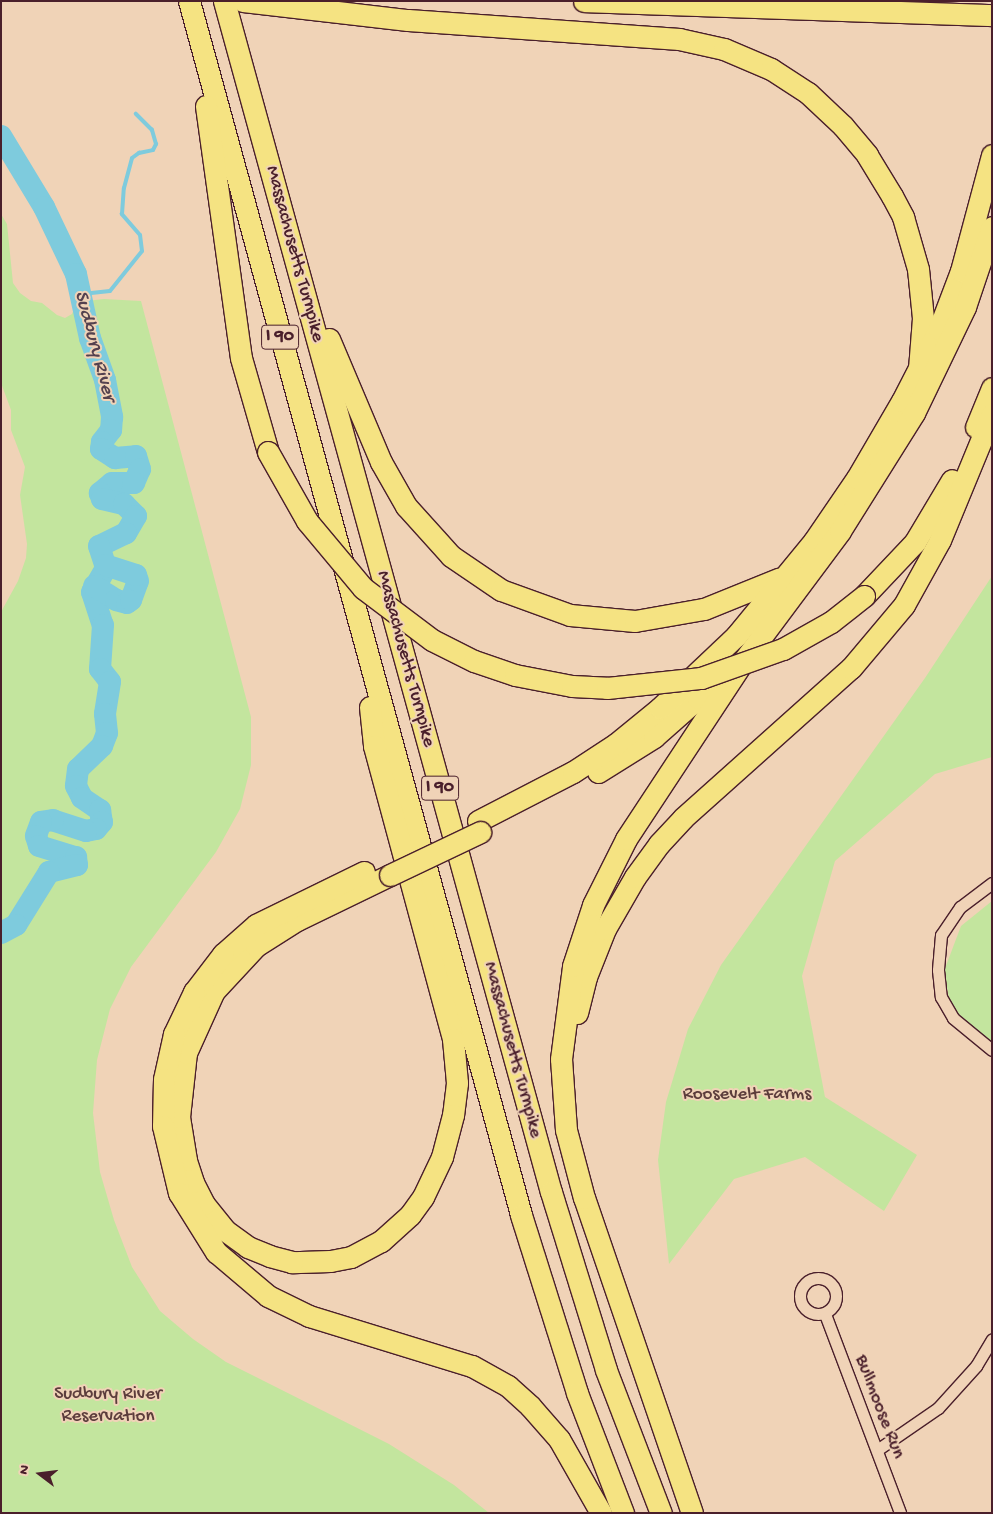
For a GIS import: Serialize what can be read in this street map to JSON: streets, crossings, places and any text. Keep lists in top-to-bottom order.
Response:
{
  "streets": {
    "highway": ["Massachusetts Turnpike", "I 90"],
    "street": ["Bullmoose Run"]
  },
  "water": ["Sudbury River"],
  "parks": ["Roosevelt Farms", "Sudbury River Reservation"],
  "north": "left"
}
